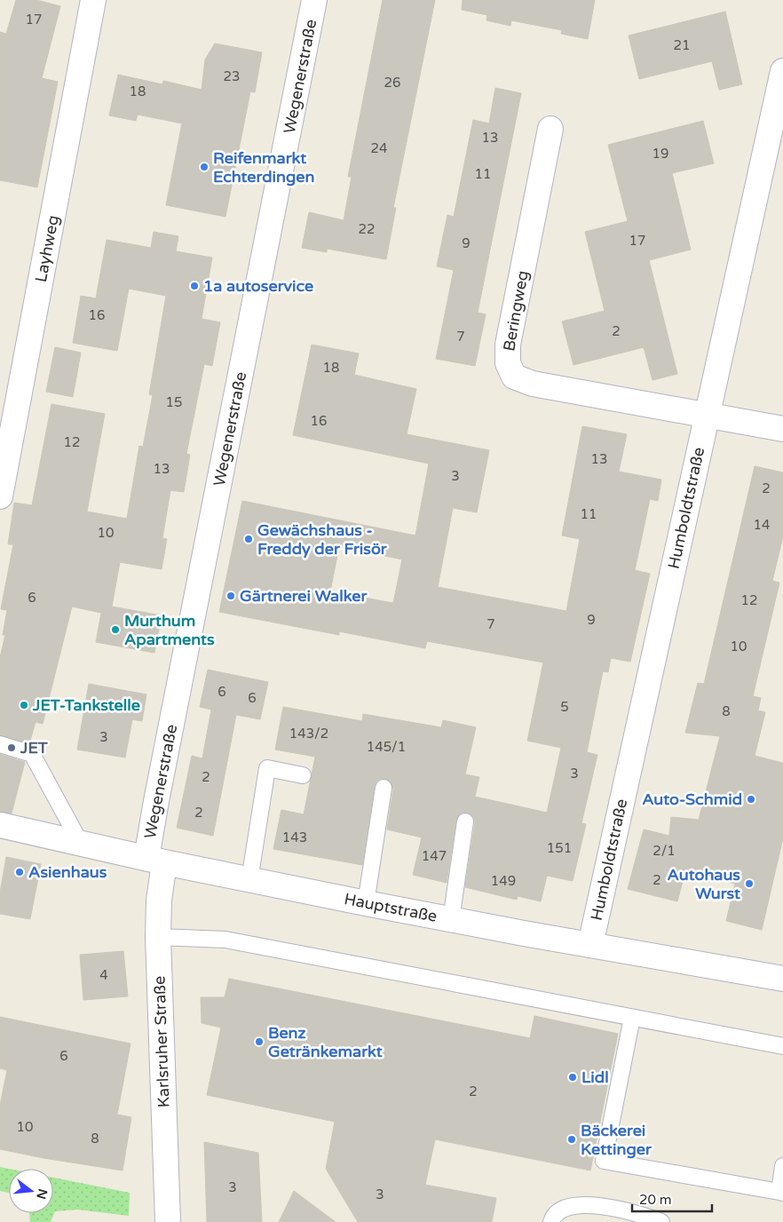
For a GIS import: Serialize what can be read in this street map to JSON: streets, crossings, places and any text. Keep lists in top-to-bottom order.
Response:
{
  "streets": {
    "street": [
      "Wegenerstraße",
      "Layhweg",
      "Beringweg",
      "Humboldtstraße",
      "Hauptstraße",
      "Karlsruher Straße"
    ]
  },
  "crossings": [
    ["Wegenerstraße", "Hauptstraße"],
    ["Wegenerstraße", "Karlsruher Straße"],
    ["Beringweg", "Humboldtstraße"],
    ["Humboldtstraße", "Hauptstraße"],
    ["Hauptstraße", "Karlsruher Straße"]
  ],
  "places": [
    "Reifenmarkt Echterdingen",
    "1a autoservice",
    "Gewächshaus - Freddy der Frisör",
    "Gärtnerei Walker",
    "Murthum Apartments",
    "JET-Tankstelle",
    "JET",
    "Auto-Schmid",
    "Asienhaus",
    "Autohaus Wurst",
    "Benz Getränkemarkt",
    "Lidl",
    "Bäckerei Kettinger"
  ],
  "house_numbers": [
    "17",
    "21",
    "23",
    "26",
    "18",
    "13",
    "24",
    "19",
    "11",
    "22",
    "17",
    "9",
    "16",
    "2",
    "7",
    "18",
    "15",
    "16",
    "12",
    "13",
    "13",
    "3",
    "2",
    "11",
    "14",
    "10",
    "6",
    "12",
    "9",
    "7",
    "10",
    "6",
    "6",
    "5",
    "8",
    "143/2",
    "3",
    "145/1",
    "3",
    "2",
    "2",
    "143",
    "151",
    "2/1",
    "147",
    "2",
    "149",
    "4",
    "6",
    "2",
    "10",
    "8",
    "3",
    "3"
  ],
  "scale_bar": "20 m",
  "north": "right"
}
